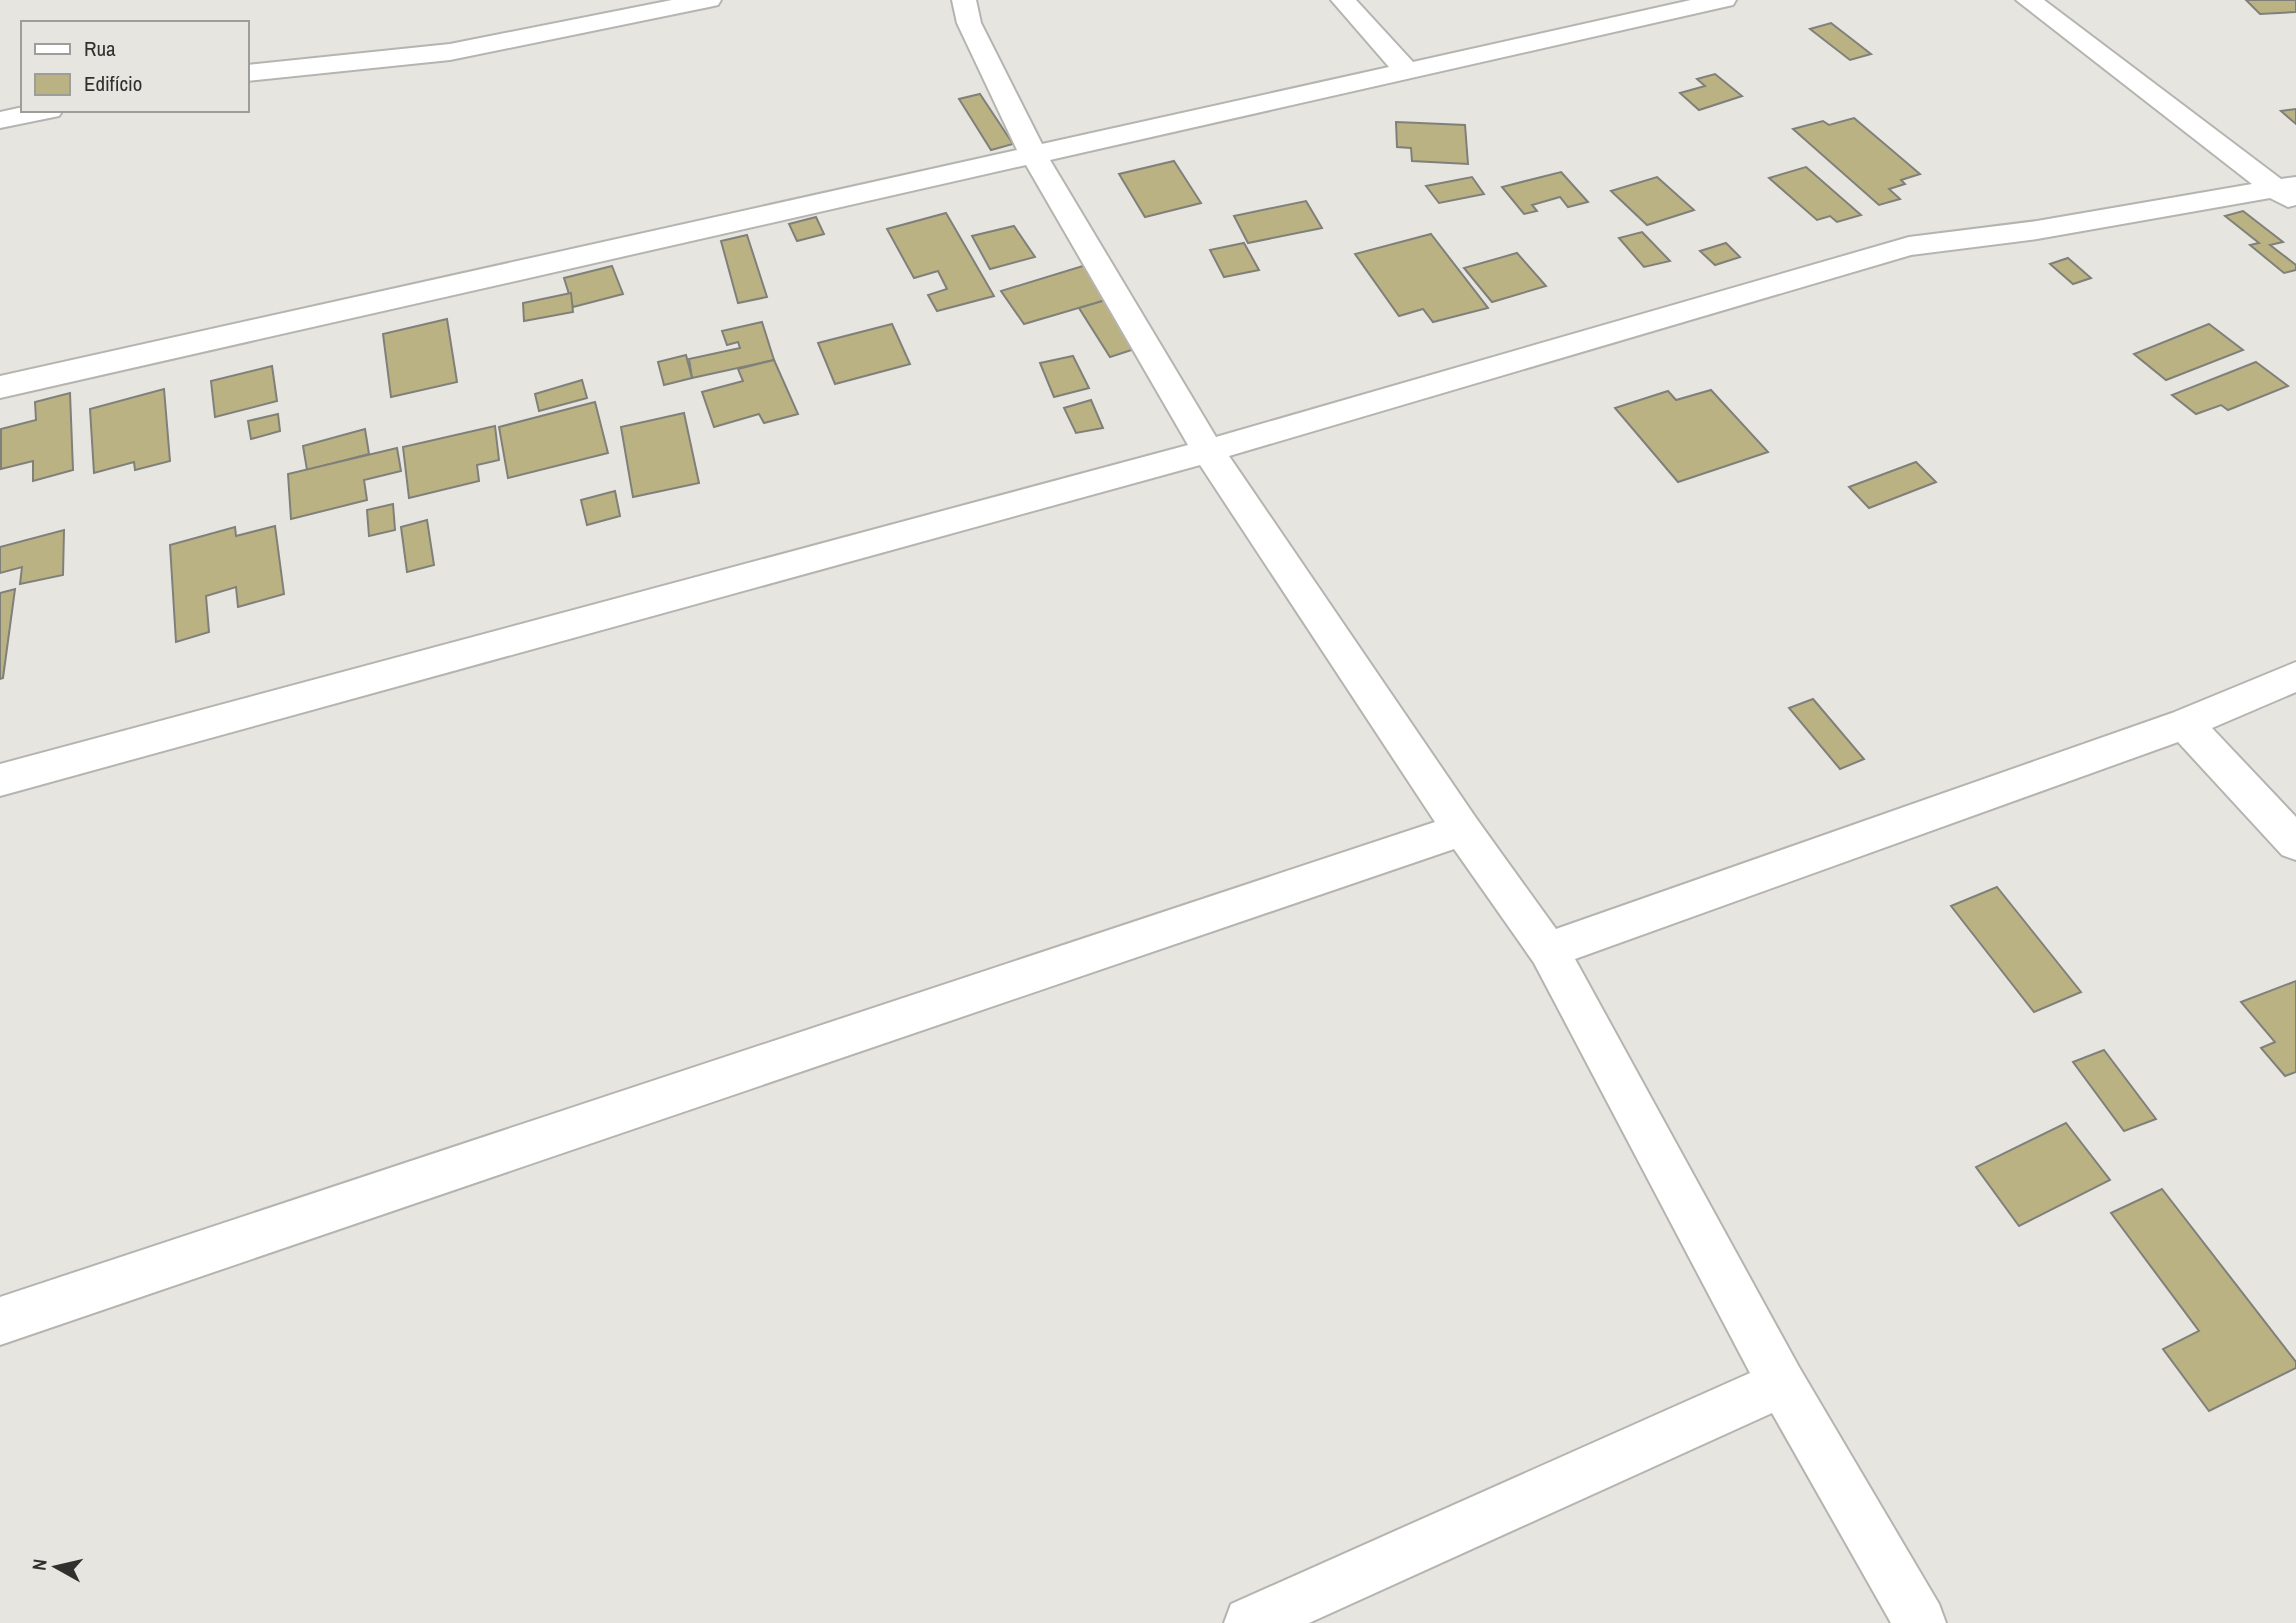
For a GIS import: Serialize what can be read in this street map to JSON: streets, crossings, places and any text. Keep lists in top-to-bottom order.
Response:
{
  "legend": ["Rua", "Edifício"],
  "north": "left"
}
